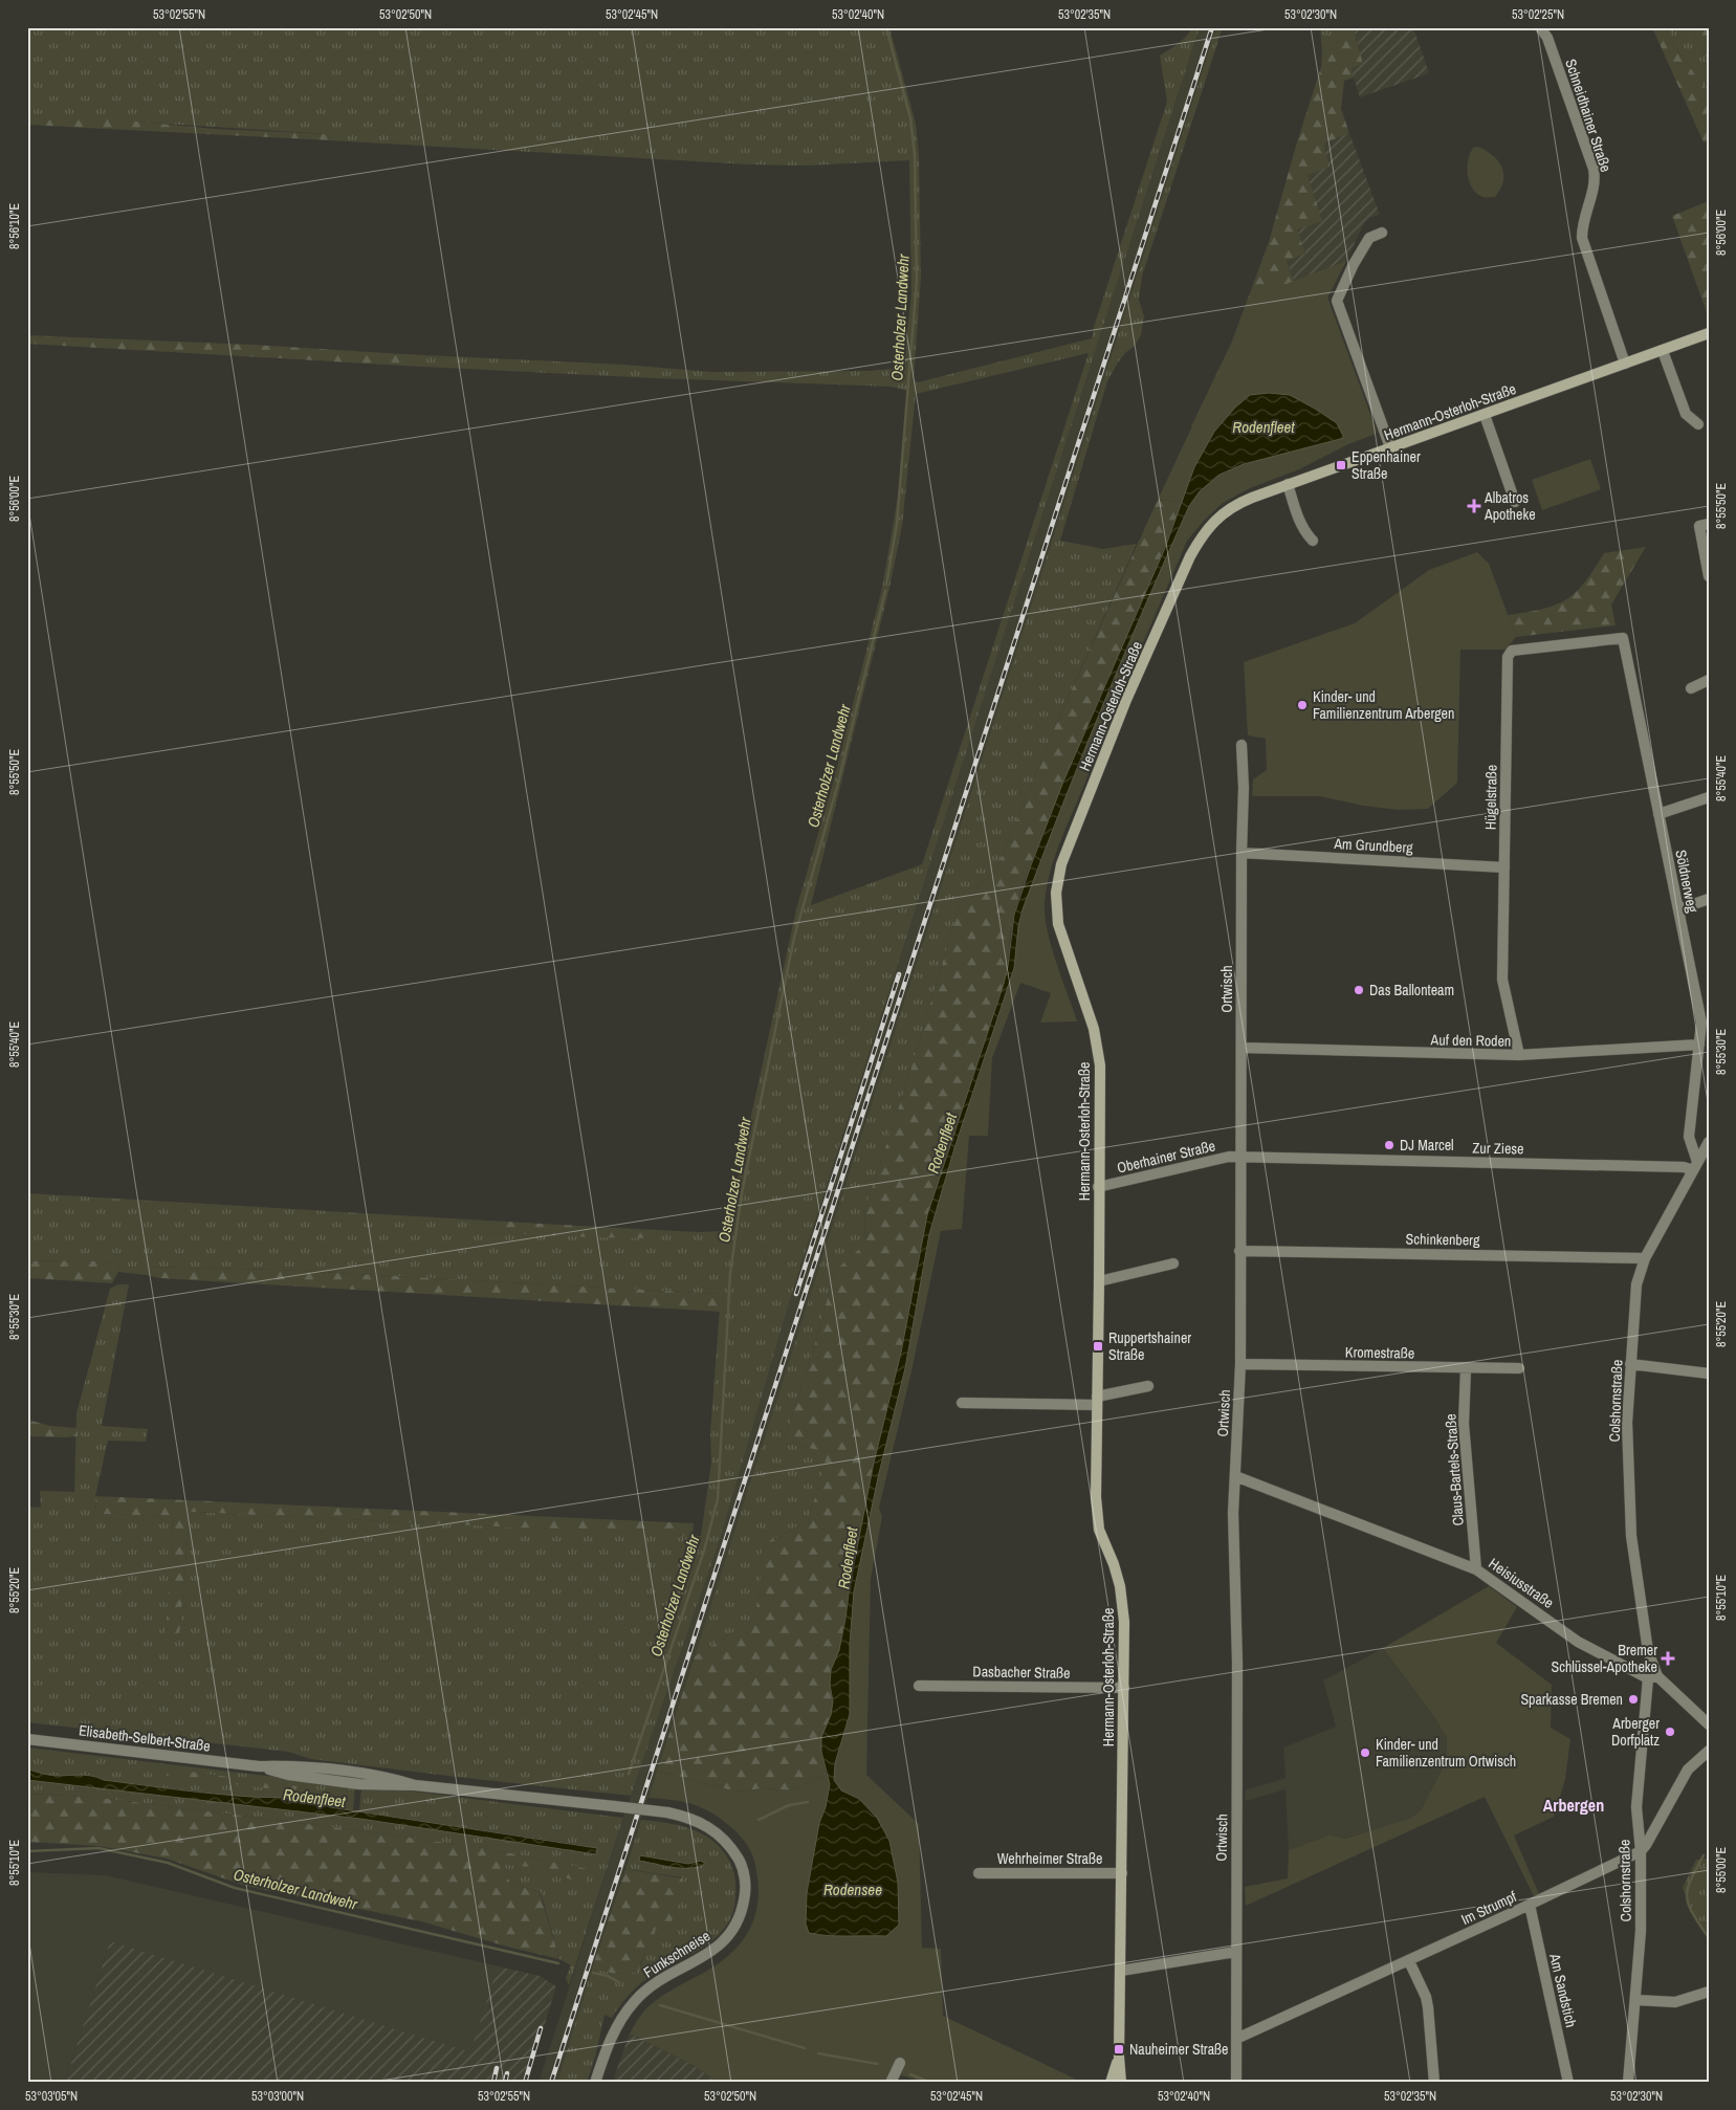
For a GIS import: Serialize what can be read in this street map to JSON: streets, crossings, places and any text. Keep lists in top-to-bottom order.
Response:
{
  "streets": {
    "street": [
      "Schneidhainer Straße",
      "Hermann-Osterloh-Straße",
      "Hügelstraße",
      "Am Grundberg",
      "Söldnerweg",
      "Ortwisch",
      "Auf den Roden",
      "Zur Ziese",
      "Oberhainer Straße",
      "Schinkenberg",
      "Kromestraße",
      "Colshornstraße",
      "Claus-Bartels-Straße",
      "Heisiusstraße",
      "Dasbacher Straße",
      "Elisabeth-Selbert-Straße",
      "Wehrheimer Straße",
      "Im Strumpf",
      "Funkschneise",
      "Am Sandstich"
    ]
  },
  "crossings": [
    ["Schneidhainer Straße", "Hermann-Osterloh-Straße"],
    ["Hermann-Osterloh-Straße", "Oberhainer Straße"],
    ["Hermann-Osterloh-Straße", "Dasbacher Straße"],
    ["Hermann-Osterloh-Straße", "Wehrheimer Straße"],
    ["Hügelstraße", "Am Grundberg"],
    ["Hügelstraße", "Söldnerweg"],
    ["Hügelstraße", "Auf den Roden"],
    ["Am Grundberg", "Ortwisch"],
    ["Söldnerweg", "Auf den Roden"],
    ["Söldnerweg", "Zur Ziese"],
    ["Söldnerweg", "Colshornstraße"],
    ["Ortwisch", "Auf den Roden"],
    ["Ortwisch", "Zur Ziese"],
    ["Ortwisch", "Oberhainer Straße"],
    ["Ortwisch", "Schinkenberg"],
    ["Ortwisch", "Kromestraße"],
    ["Ortwisch", "Heisiusstraße"],
    ["Ortwisch", "Im Strumpf"],
    ["Zur Ziese", "Oberhainer Straße"],
    ["Zur Ziese", "Colshornstraße"],
    ["Schinkenberg", "Colshornstraße"],
    ["Kromestraße", "Claus-Bartels-Straße"],
    ["Colshornstraße", "Heisiusstraße"],
    ["Colshornstraße", "Im Strumpf"],
    ["Claus-Bartels-Straße", "Heisiusstraße"],
    ["Elisabeth-Selbert-Straße", "Funkschneise"],
    ["Im Strumpf", "Am Sandstich"]
  ],
  "districts": ["Arbergen"],
  "water": ["Osterholzer Landwehr", "Rodenfleet", "Rodensee"],
  "places": {
    "transit": ["Eppenhainer Straße", "Ruppertshainer Straße", "Nauheimer Straße"],
    "health": ["Albatros Apotheke", "Bremer Schlüssel-Apotheke"],
    "other": [
      "Kinder- und Familienzentrum Arbergen",
      "Das Ballonteam",
      "DJ Marcel",
      "Sparkasse Bremen",
      "Arberger Dorfplatz",
      "Kinder- und Familienzentrum Ortwisch"
    ]
  },
  "coordinates": [
    "53°02'55\"N",
    "53°02'50\"N",
    "53°02'45\"N",
    "53°02'40\"N",
    "53°02'35\"N",
    "53°02'30\"N",
    "53°02'25\"N",
    "8°56'10\"E",
    "8°56'00\"E",
    "8°55'50\"E",
    "8°55'40\"E",
    "8°55'30\"E",
    "8°55'20\"E",
    "8°55'10\"E",
    "8°55'00\"E",
    "53°03'05\"N",
    "53°03'00\"N"
  ]
}
